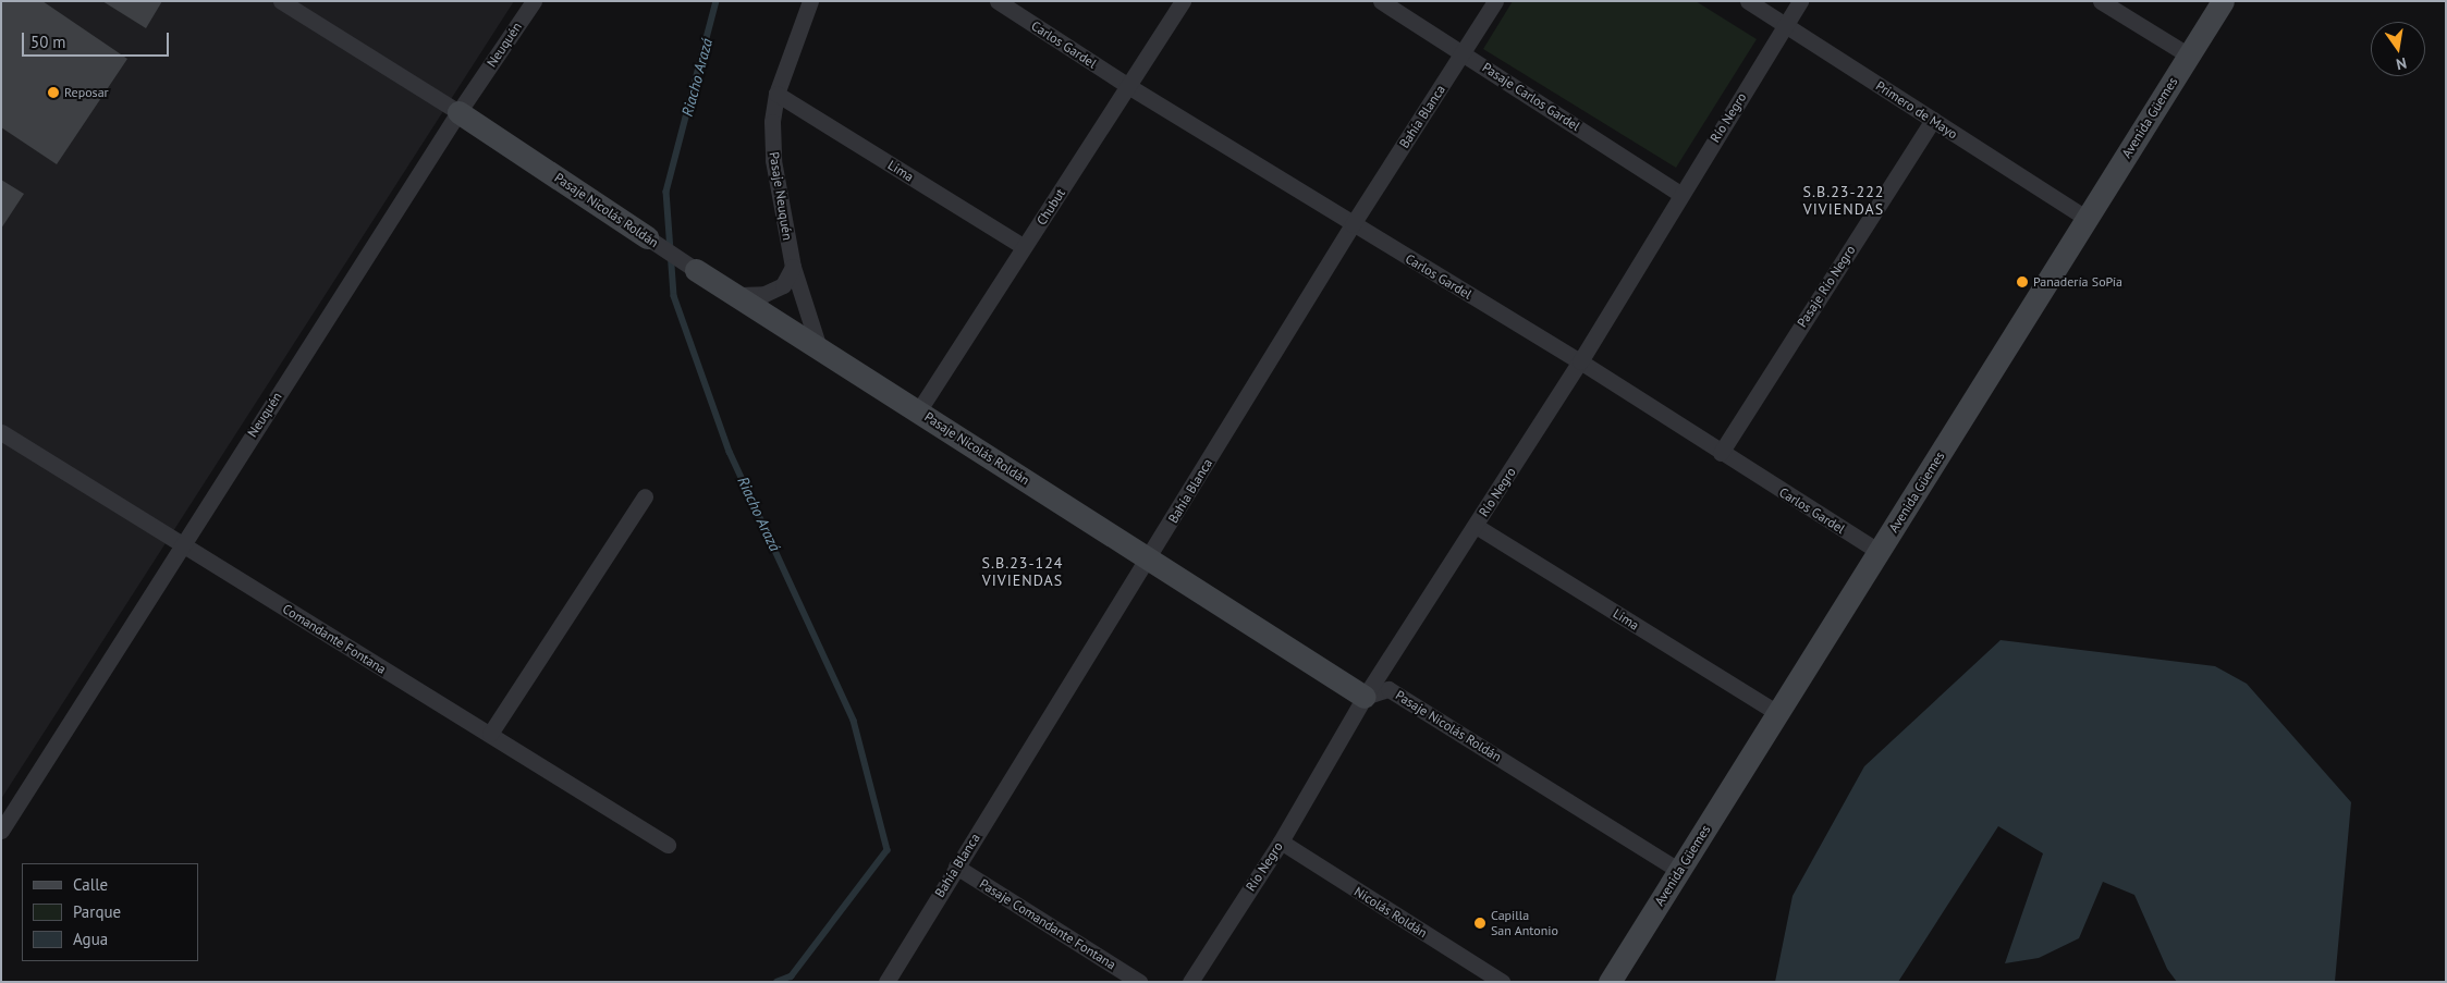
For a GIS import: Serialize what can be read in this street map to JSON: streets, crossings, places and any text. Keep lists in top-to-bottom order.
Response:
{
  "streets": {
    "street": [
      "Neuquén",
      "Carlos Gardel",
      "Pasaje Carlos Gardel",
      "Primero de Mayo",
      "Bahía Blanca",
      "Río Negro",
      "Avenida Güemes",
      "Lima",
      "Pasaje Neuquén",
      "Chubut",
      "Pasaje Nicolás Roldán",
      "Pasaje Río Negro",
      "Comandante Fontana",
      "Nicolás Roldán",
      "Pasaje Comandante Fontana"
    ]
  },
  "crossings": [
    ["Neuquén", "Pasaje Nicolás Roldán"],
    ["Neuquén", "Comandante Fontana"],
    ["Carlos Gardel", "Bahía Blanca"],
    ["Carlos Gardel", "Río Negro"],
    ["Carlos Gardel", "Avenida Güemes"],
    ["Carlos Gardel", "Chubut"],
    ["Carlos Gardel", "Pasaje Río Negro"],
    ["Pasaje Carlos Gardel", "Bahía Blanca"],
    ["Pasaje Carlos Gardel", "Río Negro"],
    ["Primero de Mayo", "Río Negro"],
    ["Primero de Mayo", "Avenida Güemes"],
    ["Primero de Mayo", "Pasaje Río Negro"],
    ["Bahía Blanca", "Pasaje Nicolás Roldán"],
    ["Bahía Blanca", "Pasaje Comandante Fontana"],
    ["Río Negro", "Lima"],
    ["Río Negro", "Pasaje Nicolás Roldán"],
    ["Río Negro", "Nicolás Roldán"],
    ["Avenida Güemes", "Lima"],
    ["Avenida Güemes", "Pasaje Nicolás Roldán"],
    ["Lima", "Pasaje Neuquén"],
    ["Lima", "Chubut"],
    ["Pasaje Neuquén", "Pasaje Nicolás Roldán"],
    ["Chubut", "Pasaje Nicolás Roldán"]
  ],
  "districts": ["S.B.23-222 VIVIENDAS", "S.B.23-124 VIVIENDAS"],
  "water": ["Riacho Arazá"],
  "places": ["Reposar", "Panadería SoPía", "Capilla San Antonio"],
  "legend": ["Calle", "Parque", "Agua"],
  "scale_bar": "50 m",
  "north": "bottom"
}
